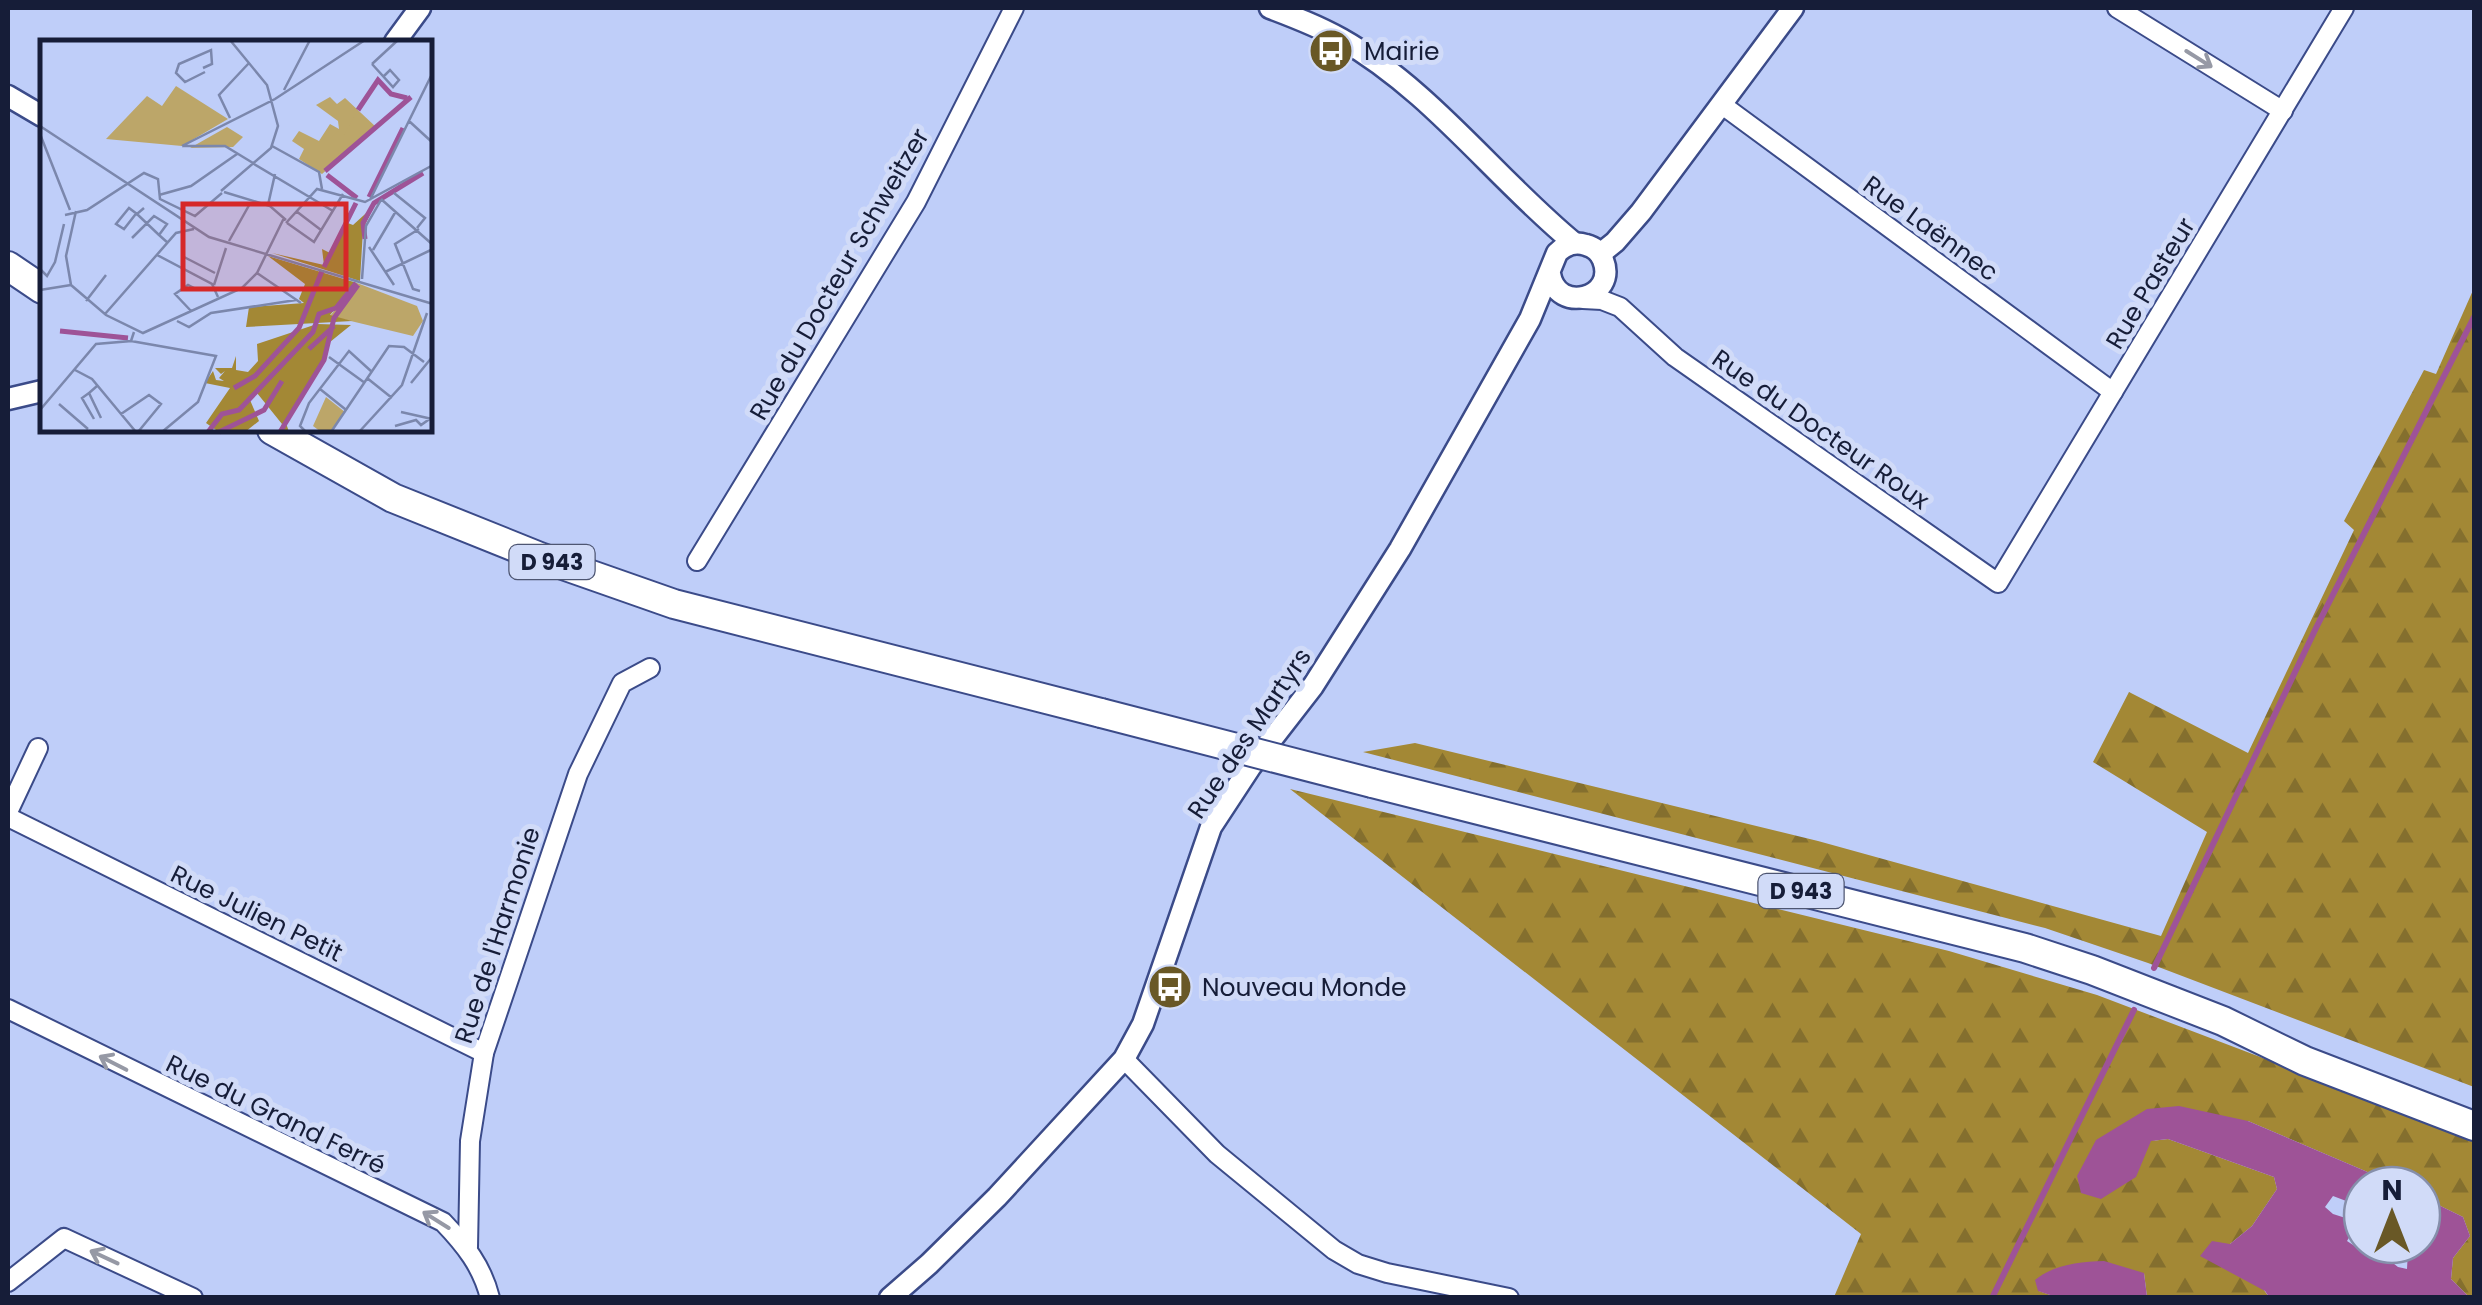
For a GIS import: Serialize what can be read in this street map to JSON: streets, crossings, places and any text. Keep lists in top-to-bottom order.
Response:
{
  "streets": {
    "main road": ["D 943"],
    "street": [
      "Rue Laënnec",
      "Rue du Docteur Schweitzer",
      "Rue Pasteur",
      "Rue du Docteur Roux",
      "Rue des Martyrs",
      "Rue Julien Petit",
      "Rue de l'Harmonie",
      "Rue du Grand Ferré"
    ]
  },
  "crossings": [
    ["Rue Laënnec", "Rue Pasteur"],
    ["Rue Pasteur", "Rue du Docteur Roux"],
    ["Rue du Docteur Roux", "Rue des Martyrs"],
    ["Rue Julien Petit", "Rue de l'Harmonie"],
    ["Rue de l'Harmonie", "Rue du Grand Ferré"]
  ],
  "one_way": ["Rue du Grand Ferré"],
  "places": {
    "bus stop": ["Mairie", "Nouveau Monde"]
  },
  "north": "top"
}
